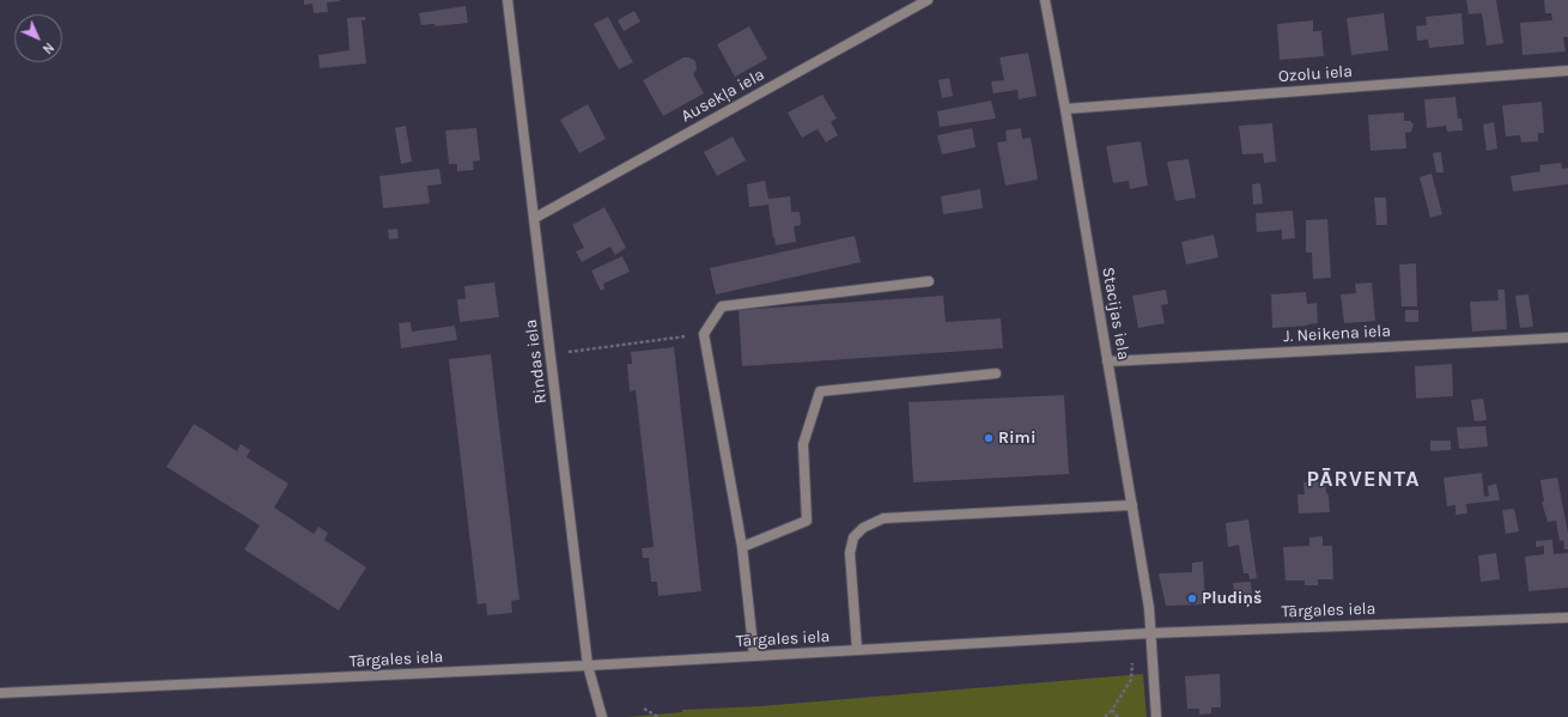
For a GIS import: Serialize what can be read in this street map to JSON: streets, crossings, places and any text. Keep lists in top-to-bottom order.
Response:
{
  "streets": {
    "street": [
      "Ozolu iela",
      "Ausekļa iela",
      "Stacijas iela",
      "J. Neikena iela",
      "Rindas iela",
      "Tārgales iela"
    ]
  },
  "crossings": [
    ["Ozolu iela", "Stacijas iela"],
    ["Ausekļa iela", "Rindas iela"],
    ["Stacijas iela", "J. Neikena iela"],
    ["Stacijas iela", "Tārgales iela"],
    ["Rindas iela", "Tārgales iela"]
  ],
  "districts": ["PĀRVENTA"],
  "places": ["Rimi", "Pludiņš"],
  "north": "bottom right"
}
